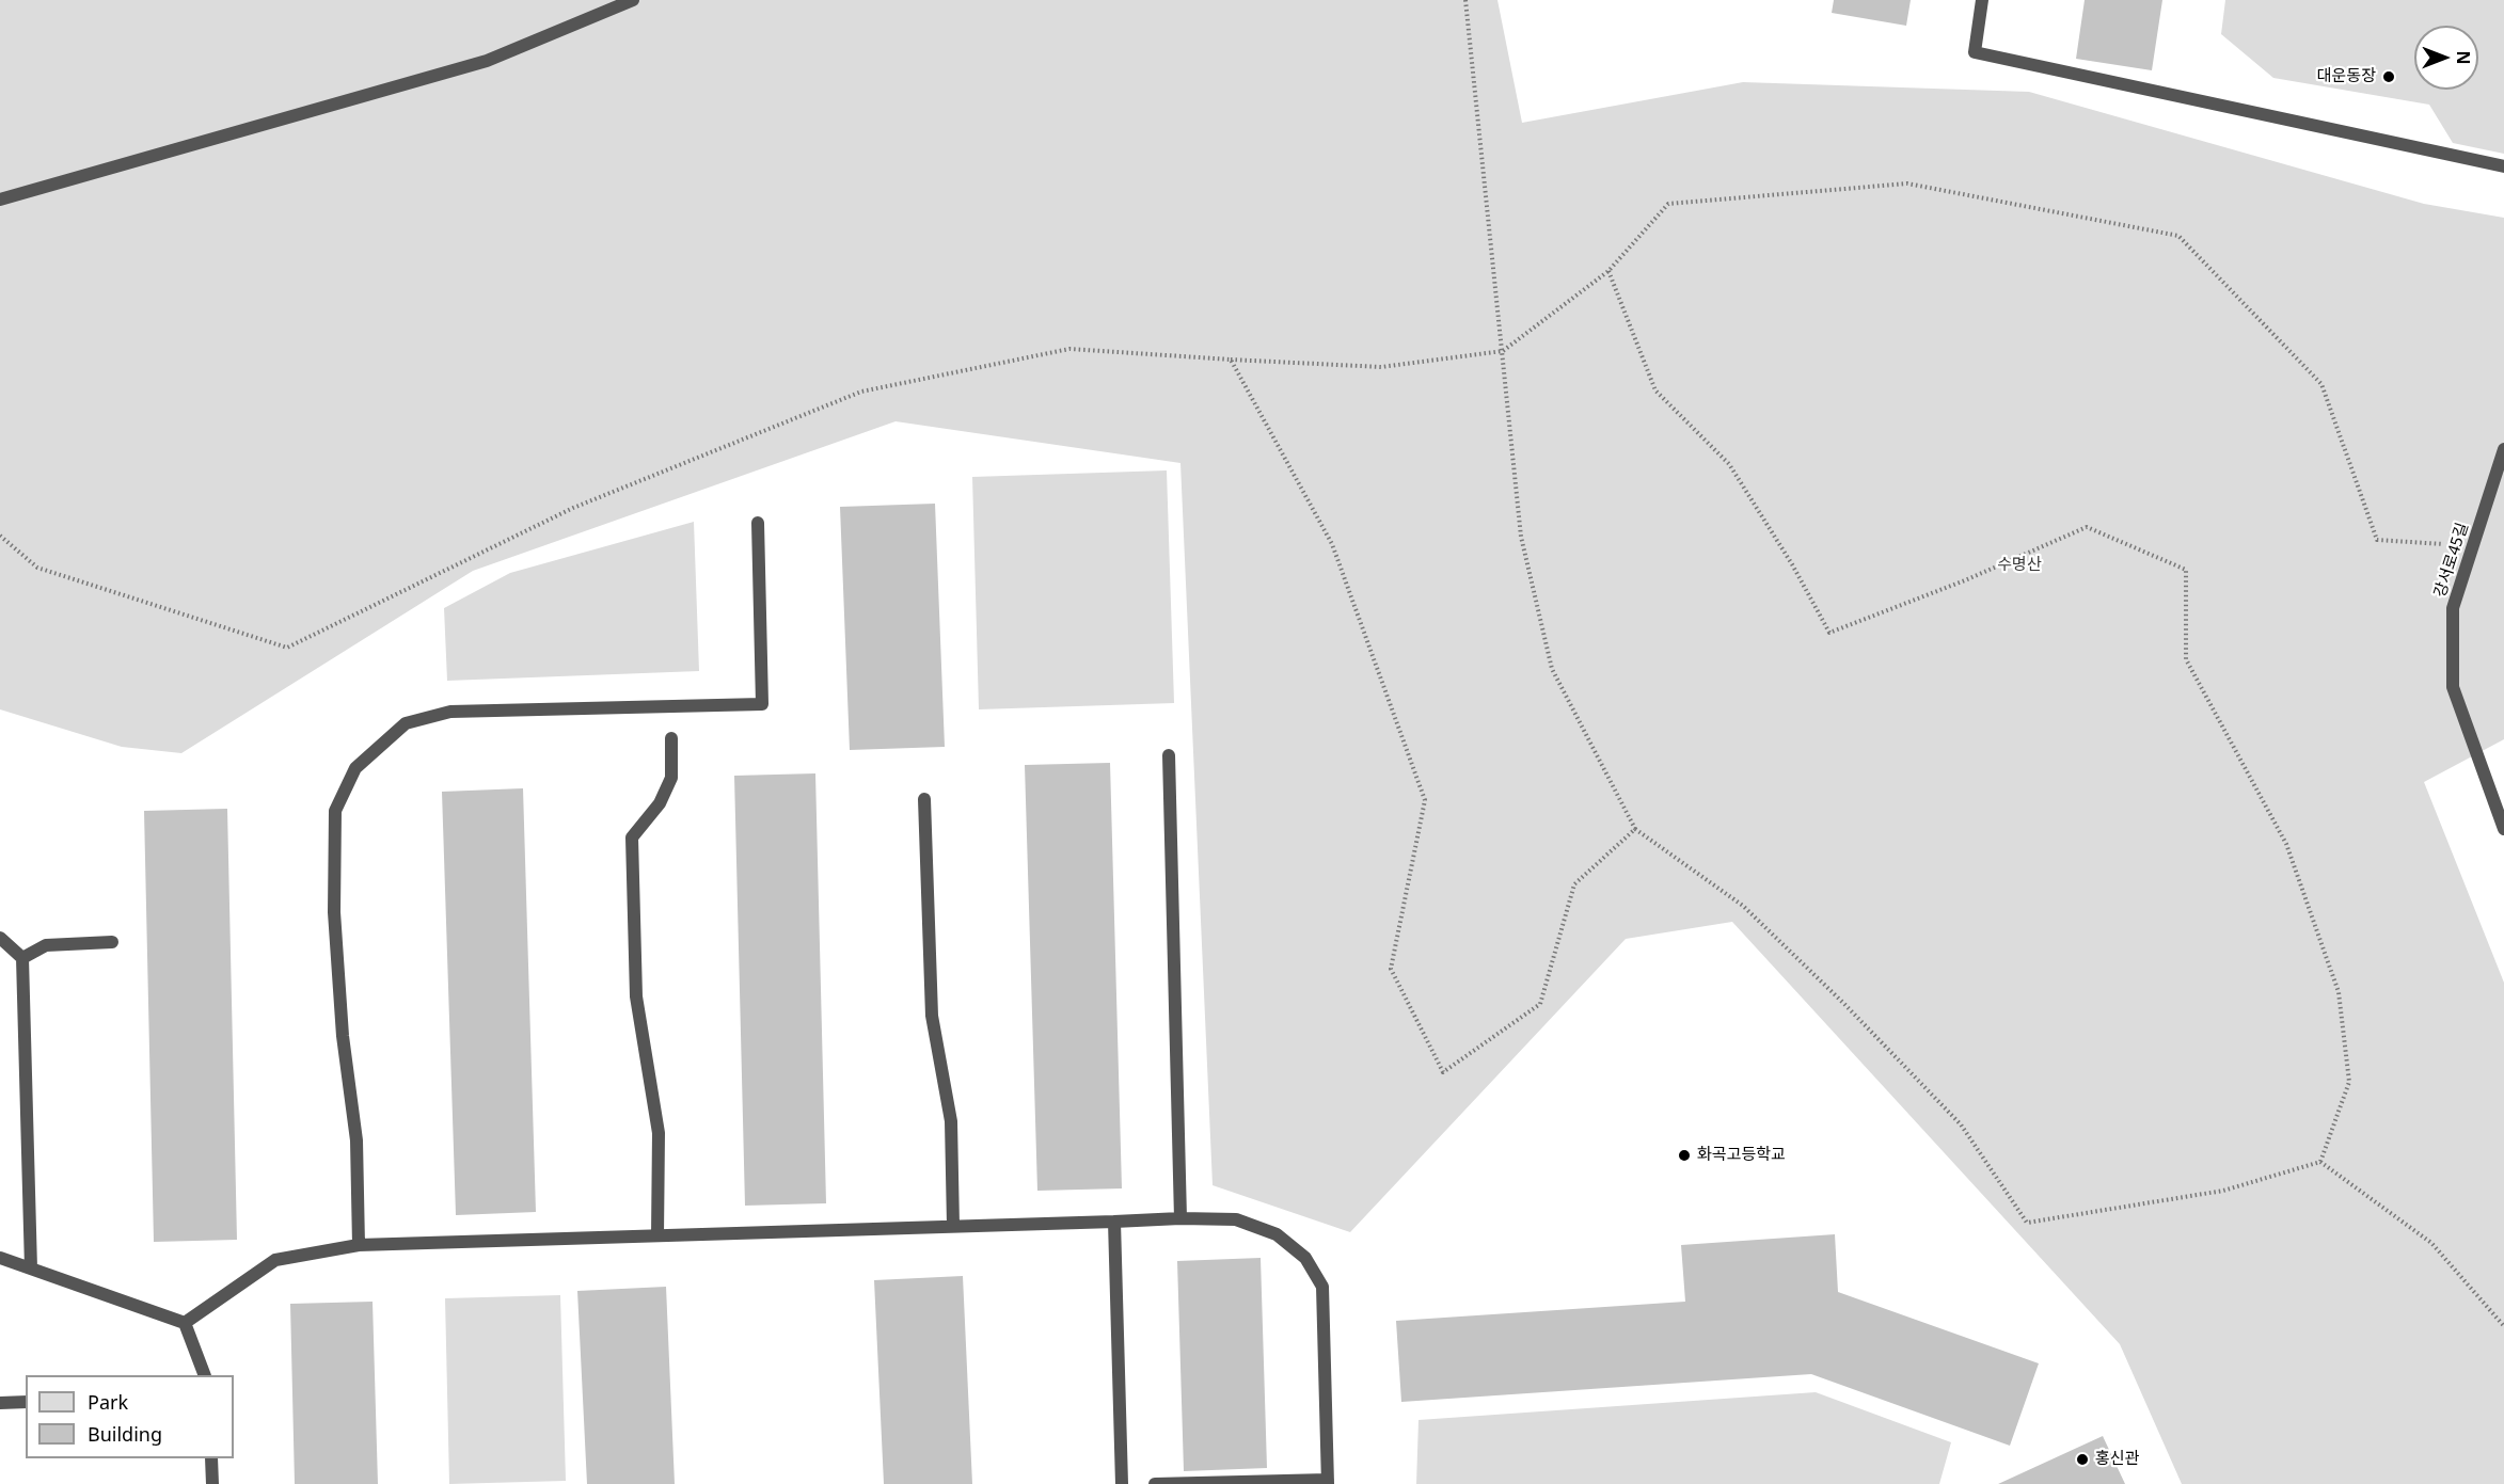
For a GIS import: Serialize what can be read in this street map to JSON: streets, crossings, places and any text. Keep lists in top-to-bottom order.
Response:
{
  "streets": {
    "lane": ["강서로45길"]
  },
  "parks": ["수명산"],
  "places": ["대운동장", "화곡고등학교", "홍신관"],
  "legend": ["Park", "Building"],
  "north": "right"
}
